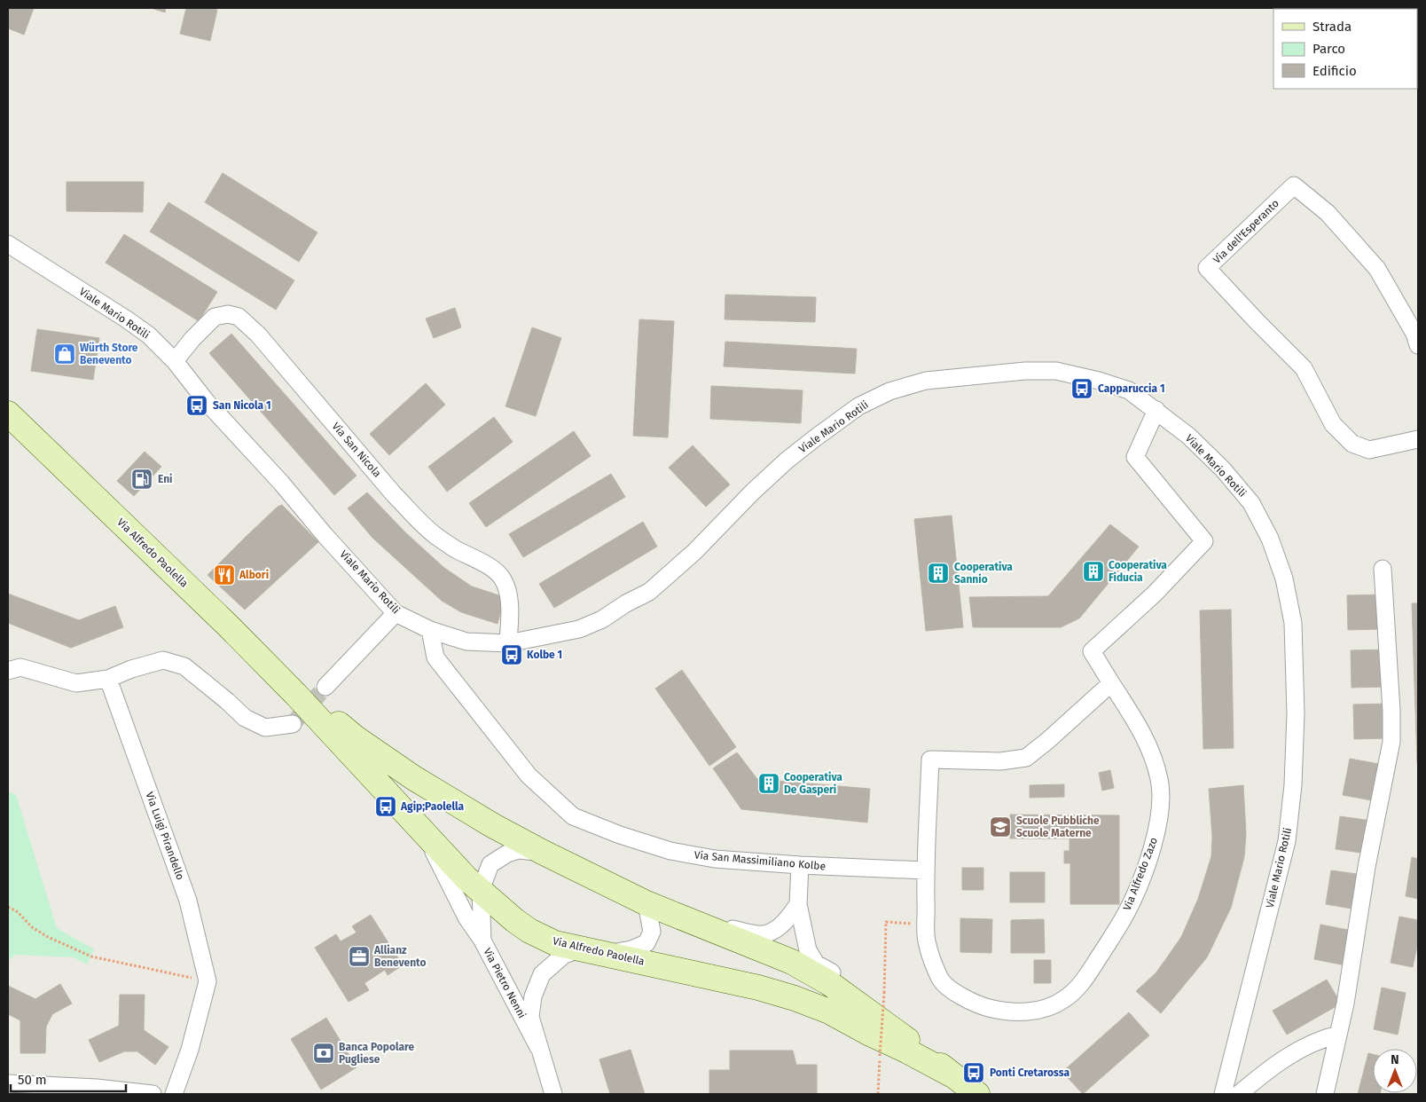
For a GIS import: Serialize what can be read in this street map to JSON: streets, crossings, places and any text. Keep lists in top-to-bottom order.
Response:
{
  "streets": {
    "main road": ["Via Alfredo Paolella"],
    "street": [
      "Via dell'Esperanto",
      "Viale Mario Rotili",
      "Via San Nicola",
      "Via Luigi Pirandello",
      "Via San Massimiliano Kolbe",
      "Via Alfredo Zazo",
      "Via Pietro Nenni"
    ]
  },
  "crossings": [
    ["Viale Mario Rotili", "Via San Nicola"],
    ["Viale Mario Rotili", "Via San Massimiliano Kolbe"],
    ["Via Alfredo Paolella", "Via Pietro Nenni"],
    ["Via San Massimiliano Kolbe", "Via Alfredo Zazo"]
  ],
  "places": {
    "shop": ["Würth Store Benevento"],
    "bus stop": [
      "Capparuccia 1",
      "San Nicola 1",
      "Kolbe 1",
      "Agip;Paolella",
      "Ponti Cretarossa"
    ],
    "fuel station": ["Eni"],
    "building": ["Cooperativa Fiducia", "Cooperativa Sannio", "Cooperativa De Gasperi"],
    "restaurant": ["Albori"],
    "school or university": ["Scuole Pubbliche Scuole Materne"],
    "office": ["Allianz Benevento"],
    "bank": ["Banca Popolare Pugliese"]
  },
  "legend": ["Strada", "Parco", "Edificio"],
  "scale_bar": "50 m",
  "north": "top"
}
